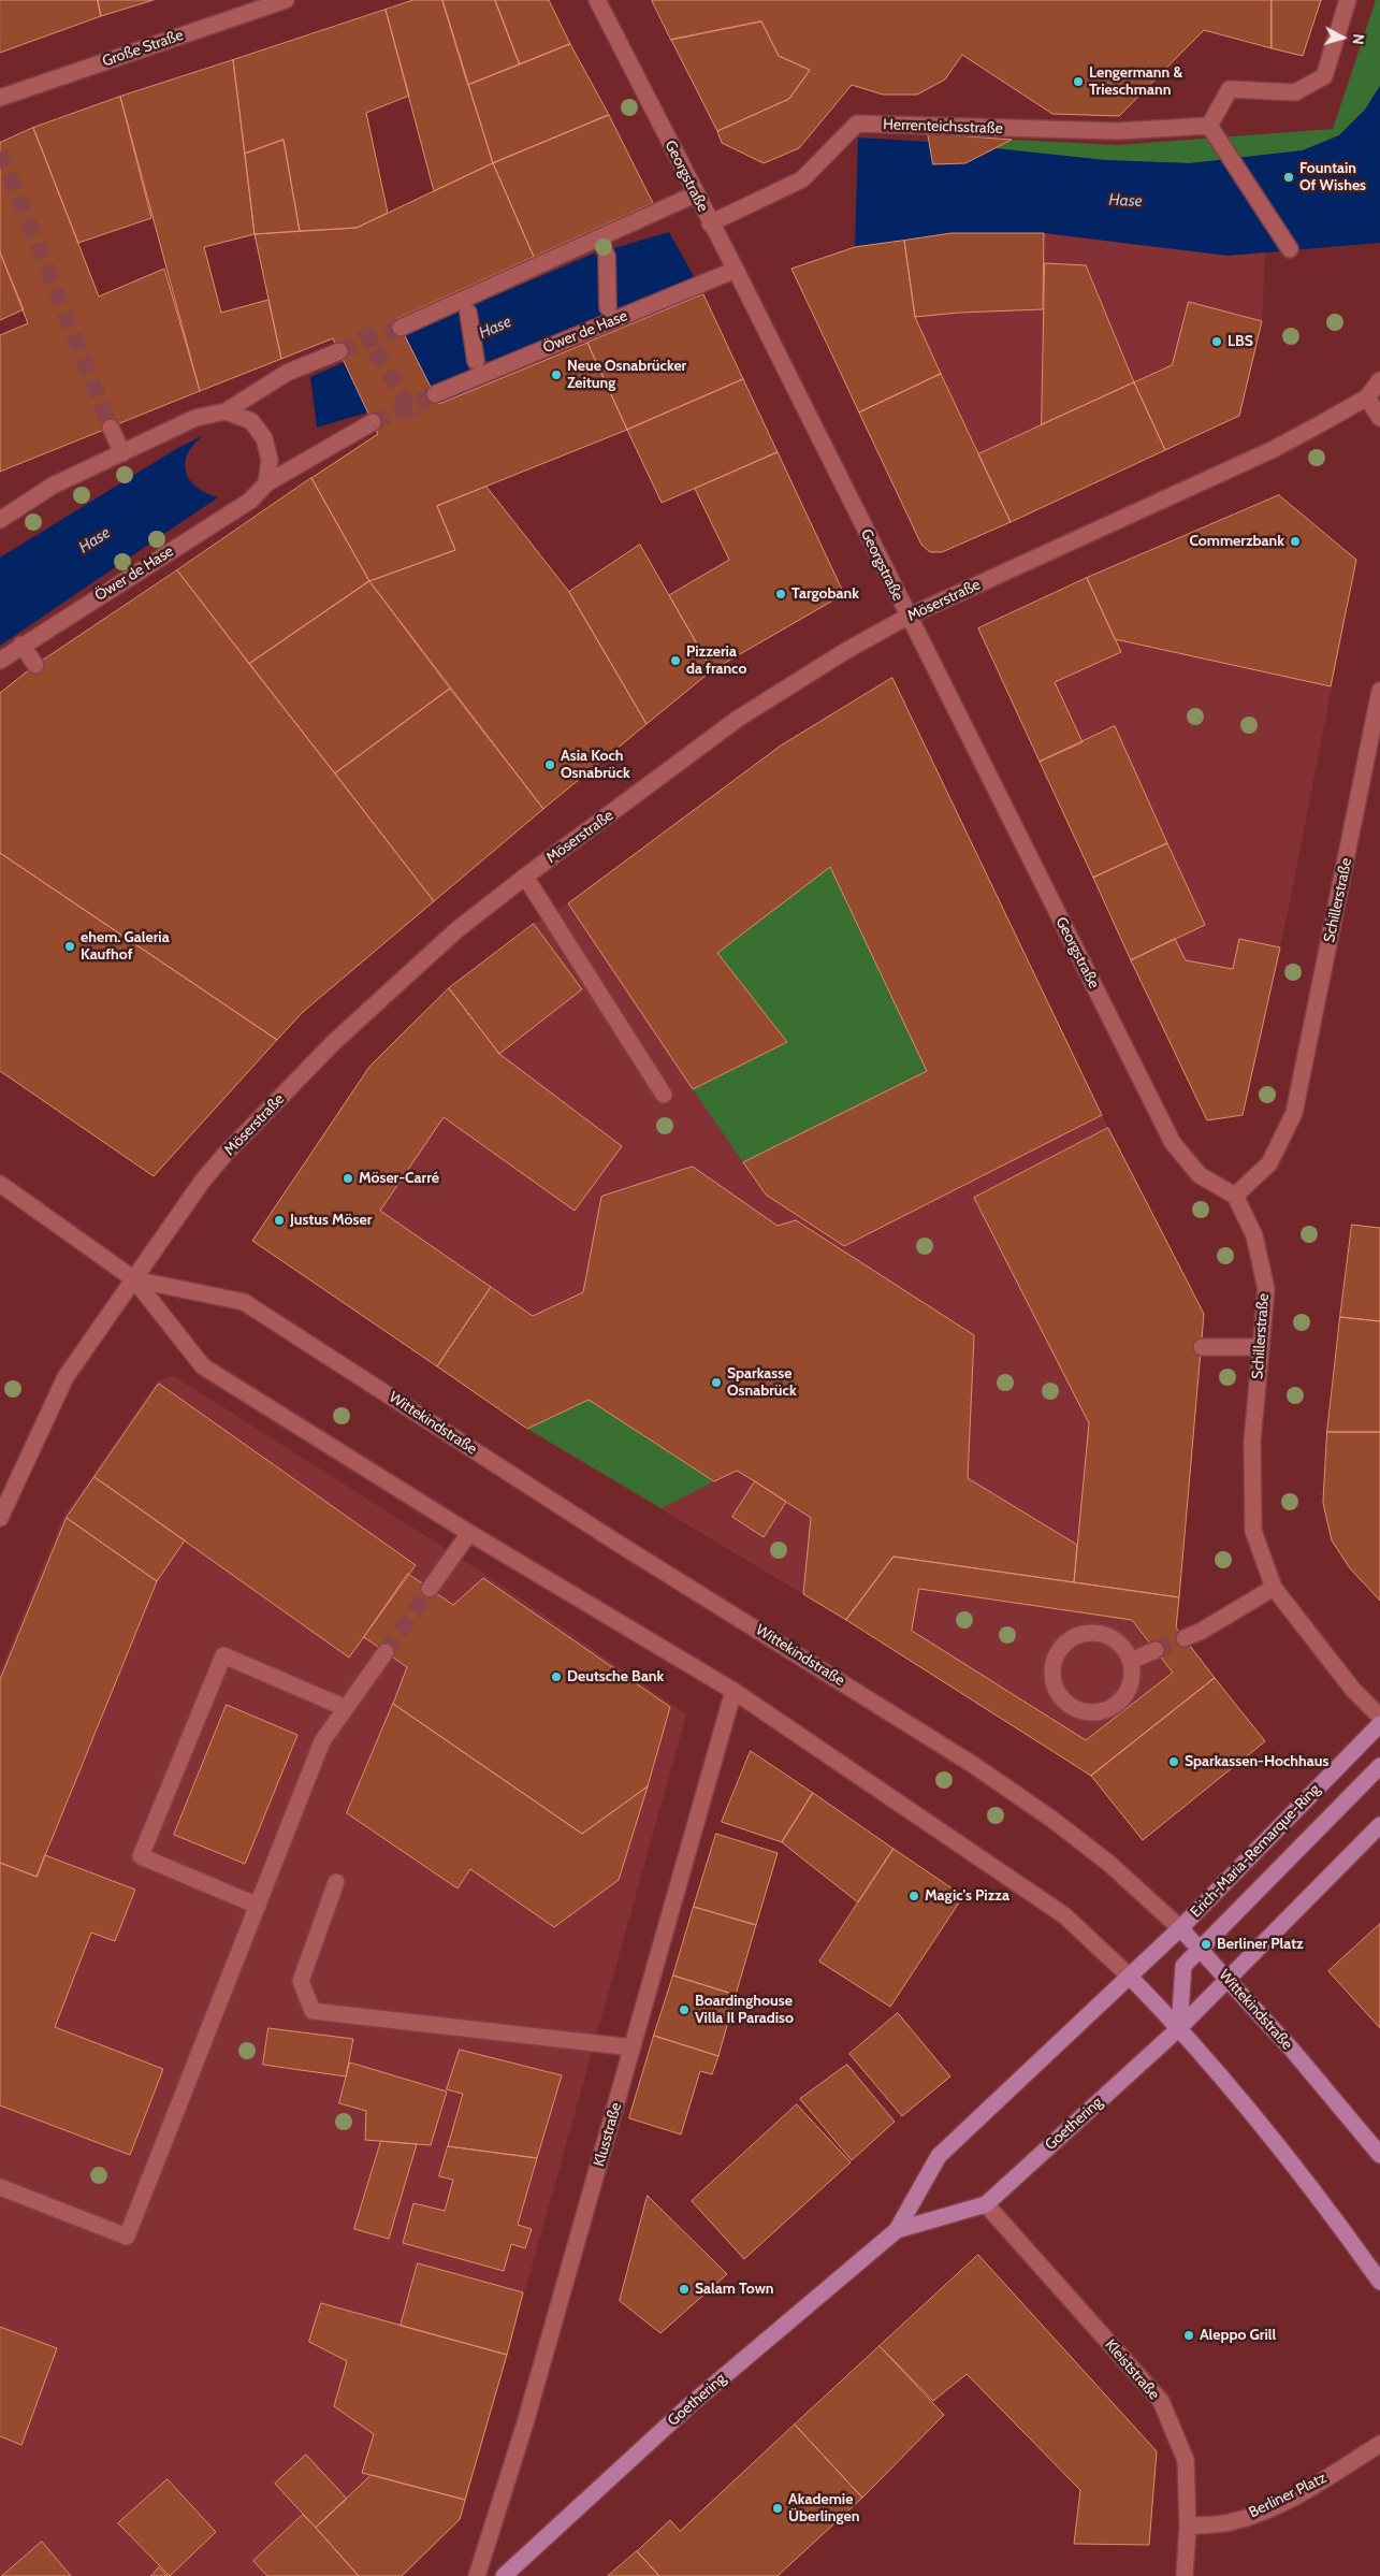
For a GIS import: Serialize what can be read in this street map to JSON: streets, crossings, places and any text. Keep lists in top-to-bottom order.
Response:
{
  "streets": {
    "main road": ["Wittekindstraße", "Erich-Maria-Remarque-Ring", "Goethering"],
    "street": [
      "Große Straße",
      "Herrenteichsstraße",
      "Georgstraße",
      "Öwer de Hase",
      "Möserstraße",
      "Schillerstraße",
      "Klusstraße",
      "Kleiststraße",
      "Berliner Platz"
    ]
  },
  "crossings": [
    ["Herrenteichsstraße", "Georgstraße"],
    ["Georgstraße", "Öwer de Hase"],
    ["Georgstraße", "Möserstraße"],
    ["Georgstraße", "Schillerstraße"],
    ["Möserstraße", "Wittekindstraße"],
    ["Wittekindstraße", "Erich-Maria-Remarque-Ring"],
    ["Wittekindstraße", "Goethering"],
    ["Wittekindstraße", "Klusstraße"],
    ["Erich-Maria-Remarque-Ring", "Goethering"],
    ["Goethering", "Kleiststraße"],
    ["Kleiststraße", "Berliner Platz"]
  ],
  "water": ["Hase"],
  "places": [
    "Lengermann & Trieschmann",
    "Fountain Of Wishes",
    "LBS",
    "Neue Osnabrücker Zeitung",
    "Commerzbank",
    "Targobank",
    "Pizzeria da franco",
    "Asia Koch Osnabrück",
    "ehem. Galeria Kaufhof",
    "Möser-Carré",
    "Justus Möser",
    "Sparkasse Osnabrück",
    "Deutsche Bank",
    "Sparkassen-Hochhaus",
    "Magic's Pizza",
    "Berliner Platz",
    "Boardinghouse Villa Il Paradiso",
    "Salam Town",
    "Aleppo Grill",
    "Akademie Überlingen"
  ],
  "north": "right"
}
